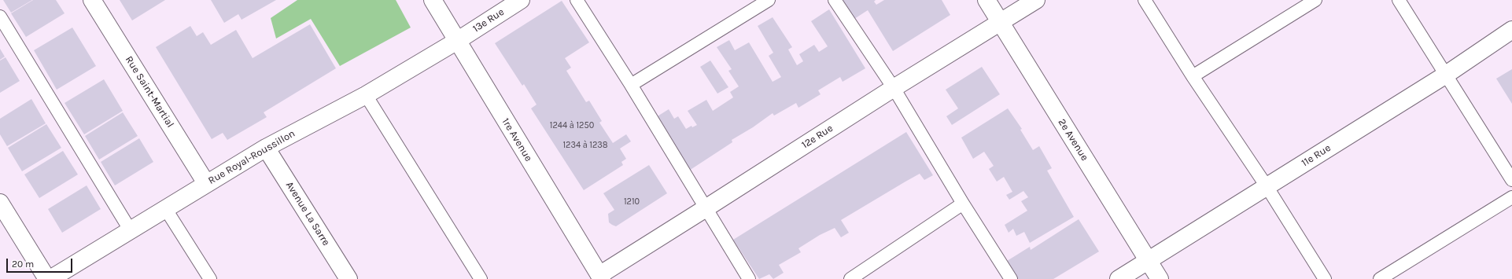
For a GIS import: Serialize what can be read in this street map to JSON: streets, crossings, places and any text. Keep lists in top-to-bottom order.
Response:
{
  "streets": {
    "street": [
      "13e Rue",
      "Rue Saint-Martial",
      "12e Rue",
      "1re Avenue",
      "2e Avenue",
      "11e Rue",
      "Rue Royal-Roussillon",
      "Avenue La Sarre"
    ]
  },
  "crossings": [
    ["13e Rue", "1re Avenue"],
    ["13e Rue", "Rue Royal-Roussillon"],
    ["Rue Saint-Martial", "Rue Royal-Roussillon"],
    ["12e Rue", "1re Avenue"],
    ["12e Rue", "2e Avenue"],
    ["1re Avenue", "Rue Royal-Roussillon"],
    ["2e Avenue", "11e Rue"],
    ["Rue Royal-Roussillon", "Avenue La Sarre"]
  ],
  "house_numbers": ["1244 à 1250", "1234 à 1238", "1210"],
  "scale_bar": "20 m"
}
